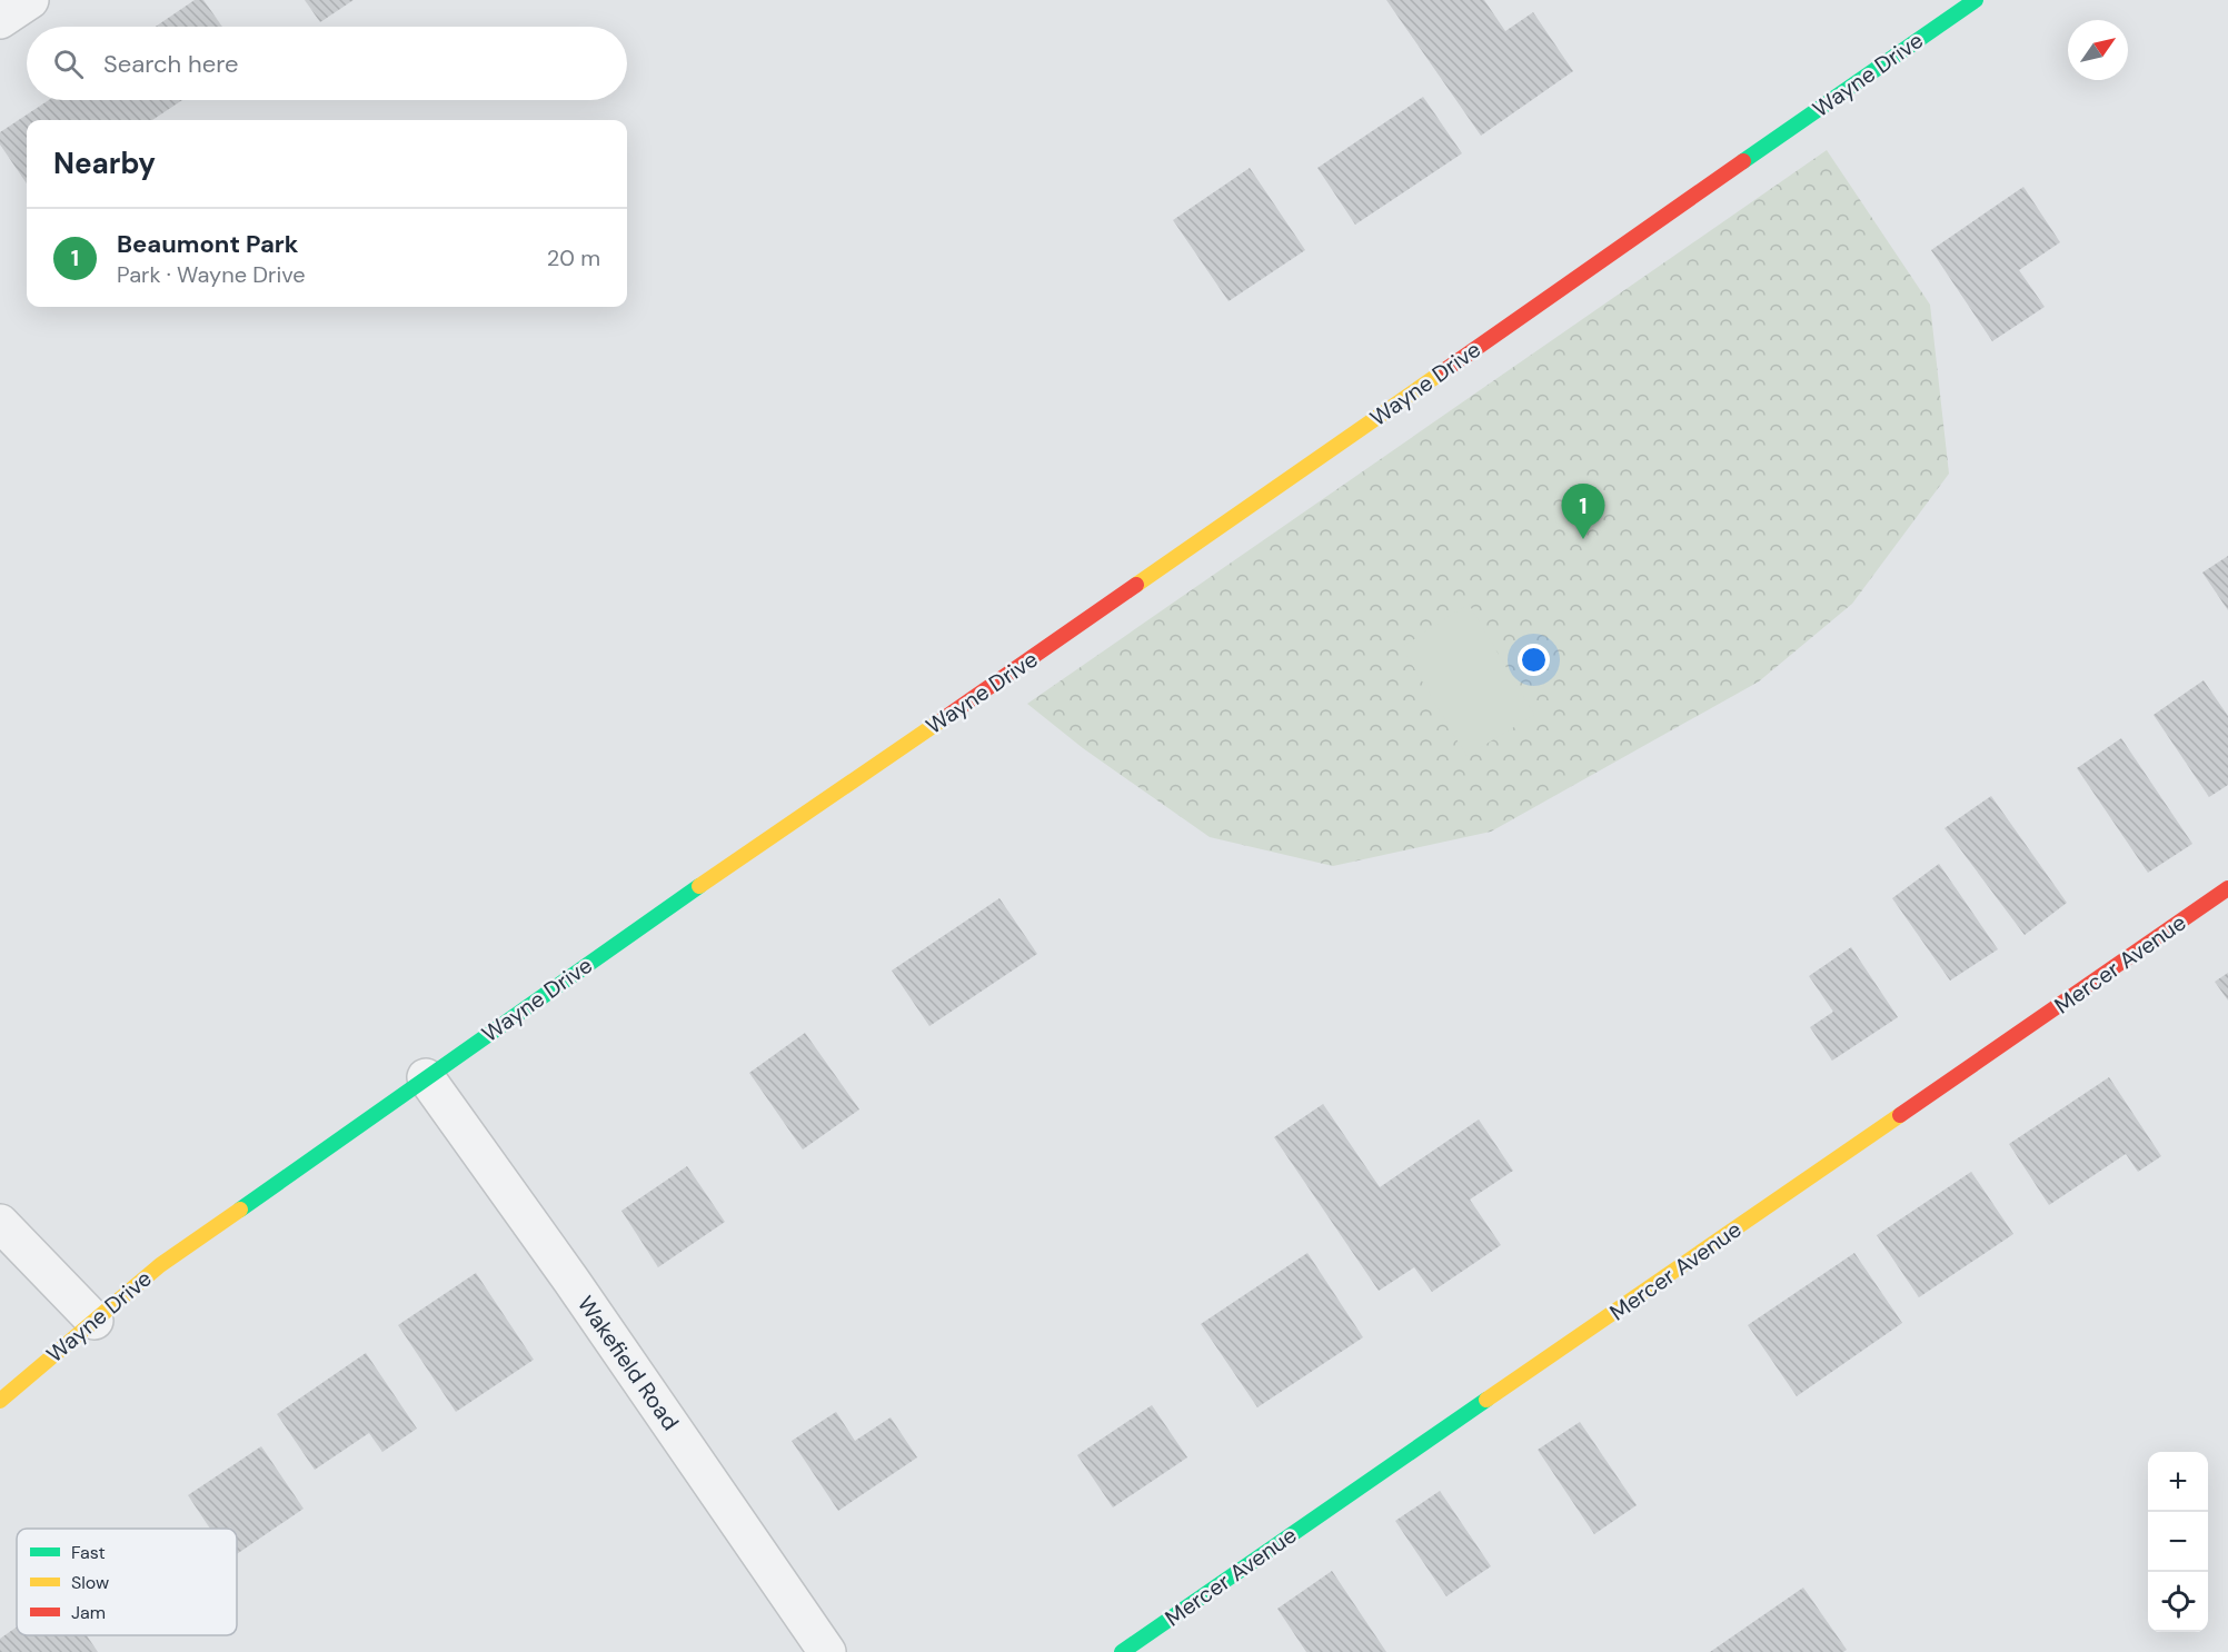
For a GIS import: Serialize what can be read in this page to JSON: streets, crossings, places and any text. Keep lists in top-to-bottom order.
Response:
{
  "streets": {
    "street": ["Wayne Drive", "Mercer Avenue", "Wakefield Road"]
  },
  "crossings": [
    ["Wayne Drive", "Wakefield Road"]
  ],
  "legend": ["Fast", "Slow", "Jam"],
  "north": "top right",
  "page": {
    "search": "Search here",
    "heading": "Nearby",
    "list": [
      {
        "mark": "1",
        "name": "Beaumont Park",
        "note": "Park · Wayne Drive",
        "value": "20 m"
      }
    ],
    "pins": "1",
    "map_buttons": ["+", "−"]
  }
}
